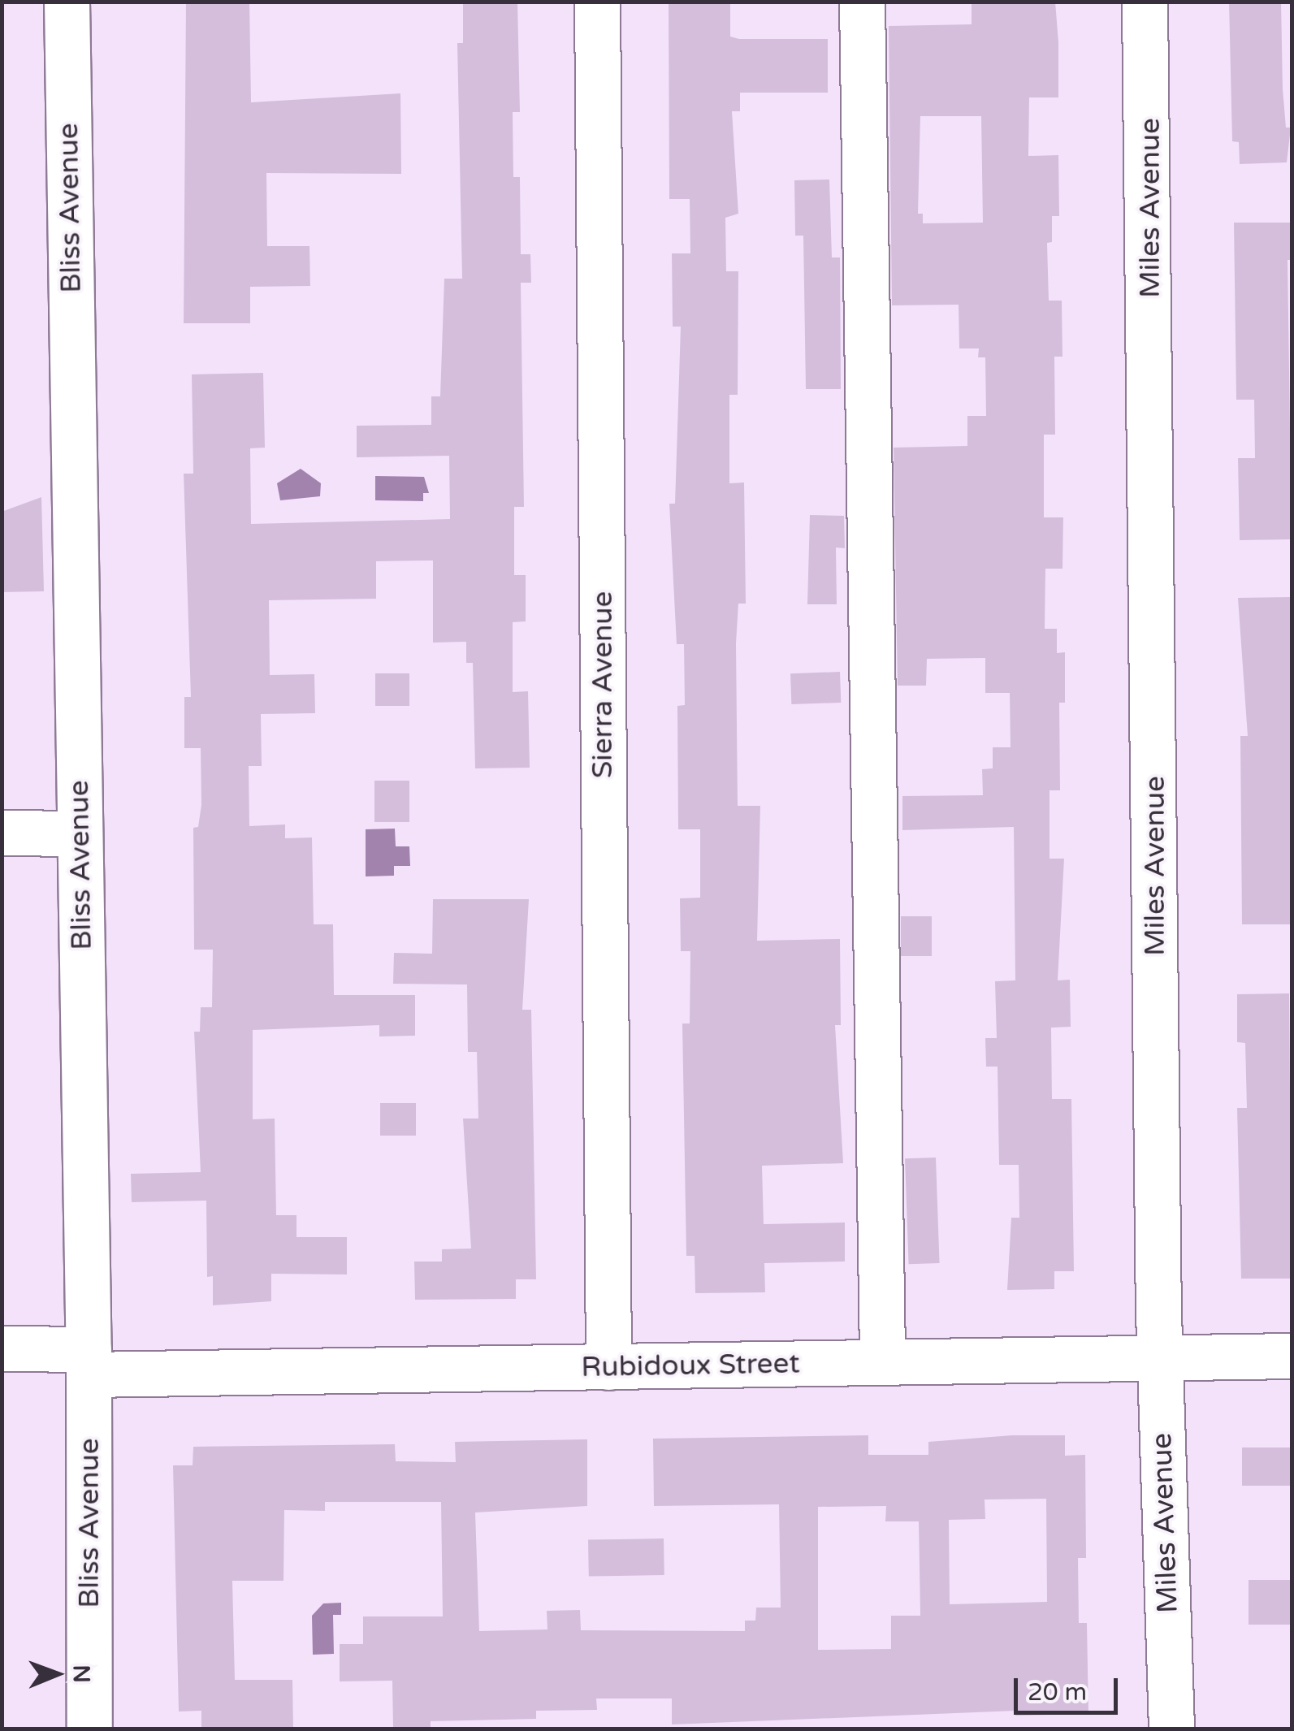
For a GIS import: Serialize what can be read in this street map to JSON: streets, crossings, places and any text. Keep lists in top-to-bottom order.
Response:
{
  "streets": {
    "street": [
      "Bliss Avenue",
      "Miles Avenue",
      "Sierra Avenue",
      "Rubidoux Street"
    ]
  },
  "crossings": [
    ["Bliss Avenue", "Rubidoux Street"],
    ["Miles Avenue", "Rubidoux Street"],
    ["Sierra Avenue", "Rubidoux Street"]
  ],
  "scale_bar": "20 m",
  "north": "right"
}
